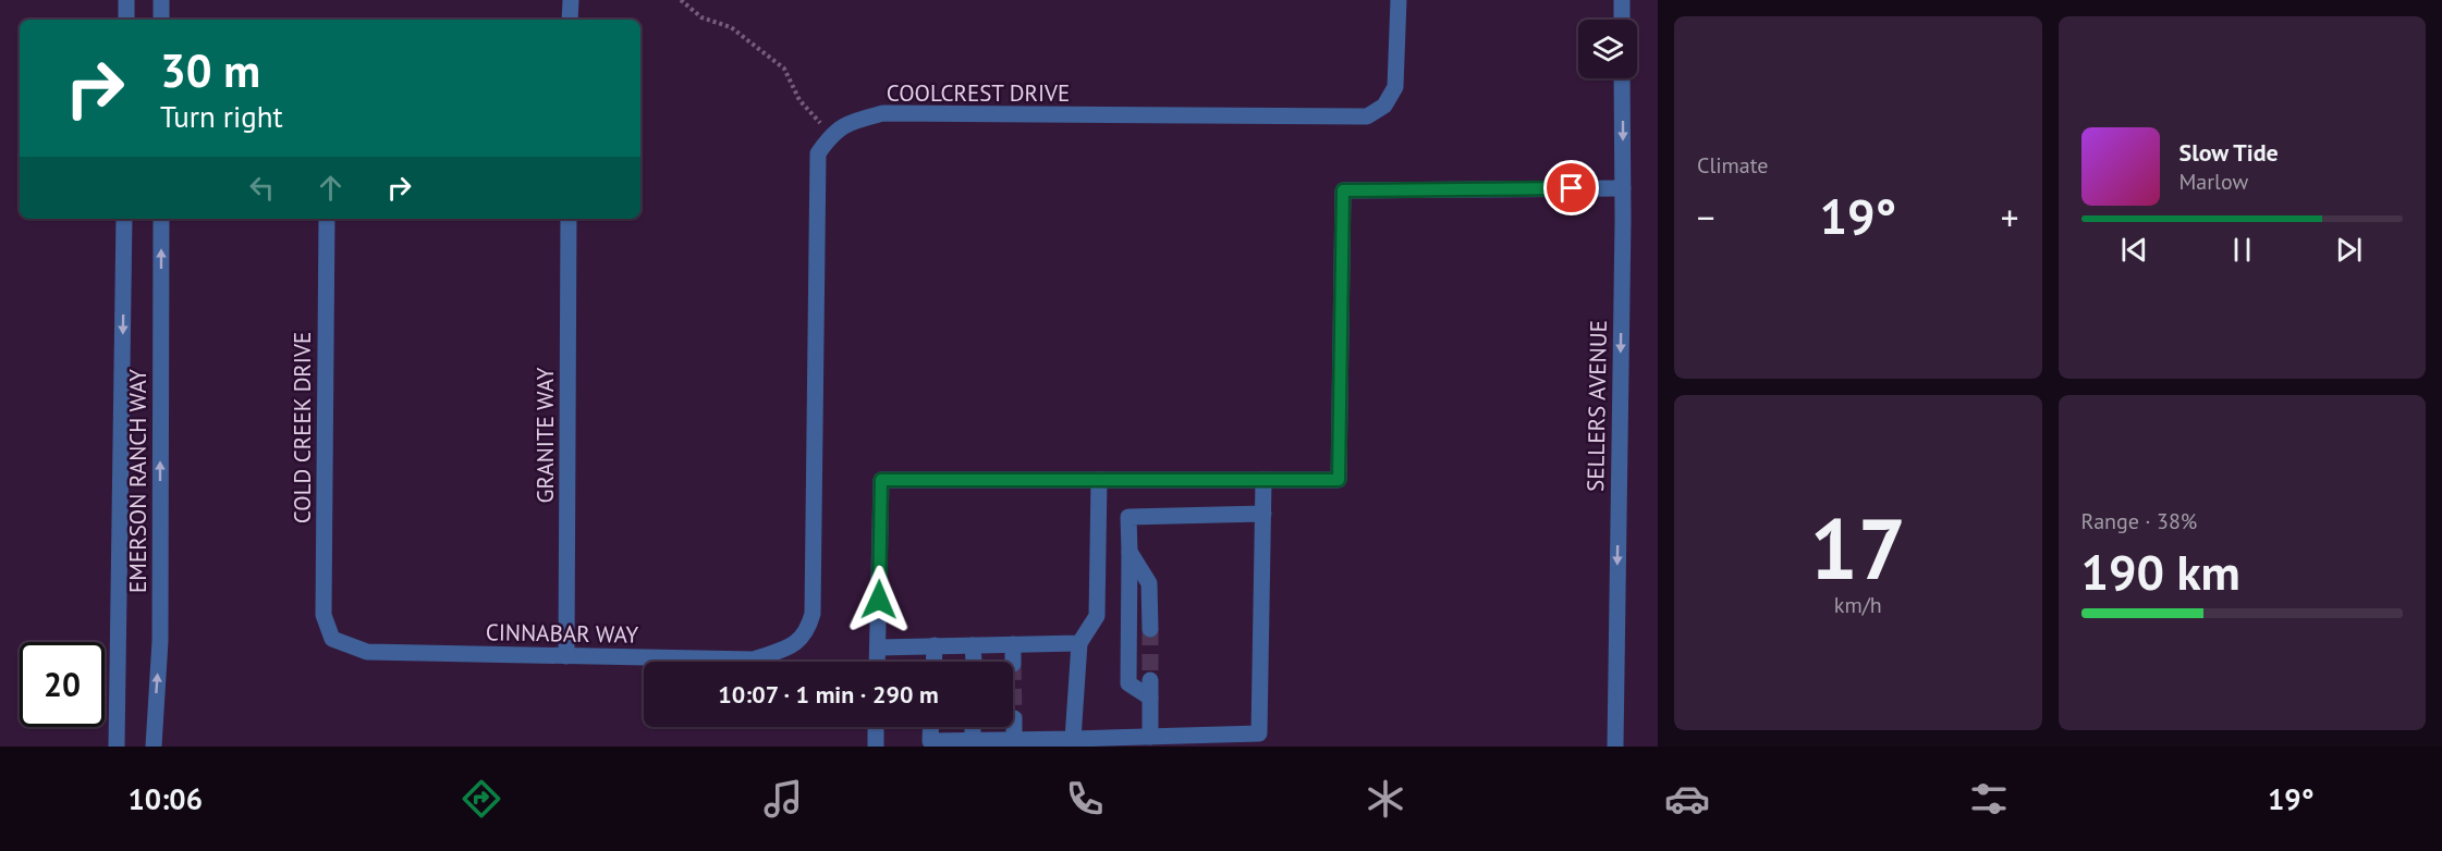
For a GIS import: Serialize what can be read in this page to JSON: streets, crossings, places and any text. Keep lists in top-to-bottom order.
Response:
{
  "streets": {
    "street": [
      "COOLCREST DRIVE",
      "SELLERS AVENUE",
      "COLD CREEK DRIVE",
      "GRANITE WAY",
      "EMERSON RANCH WAY",
      "CINNABAR WAY"
    ]
  },
  "crossings": [
    ["COOLCREST DRIVE", "CINNABAR WAY"],
    ["COLD CREEK DRIVE", "CINNABAR WAY"],
    ["GRANITE WAY", "CINNABAR WAY"]
  ],
  "one_way": ["SELLERS AVENUE"],
  "page": {
    "tile": [
      "Climate",
      ["17", "km/h"],
      ["Range · 38%", "190 km"]
    ],
    "turn": ["30 m", "Turn right"],
    "song": ["Slow Tide", "Marlow"],
    "heat": ["−", "19°", "+"],
    "limit": "20",
    "trip": "10:07 · 1 min · 290 m",
    "tabs": ["10:06", "19°"]
  }
}
